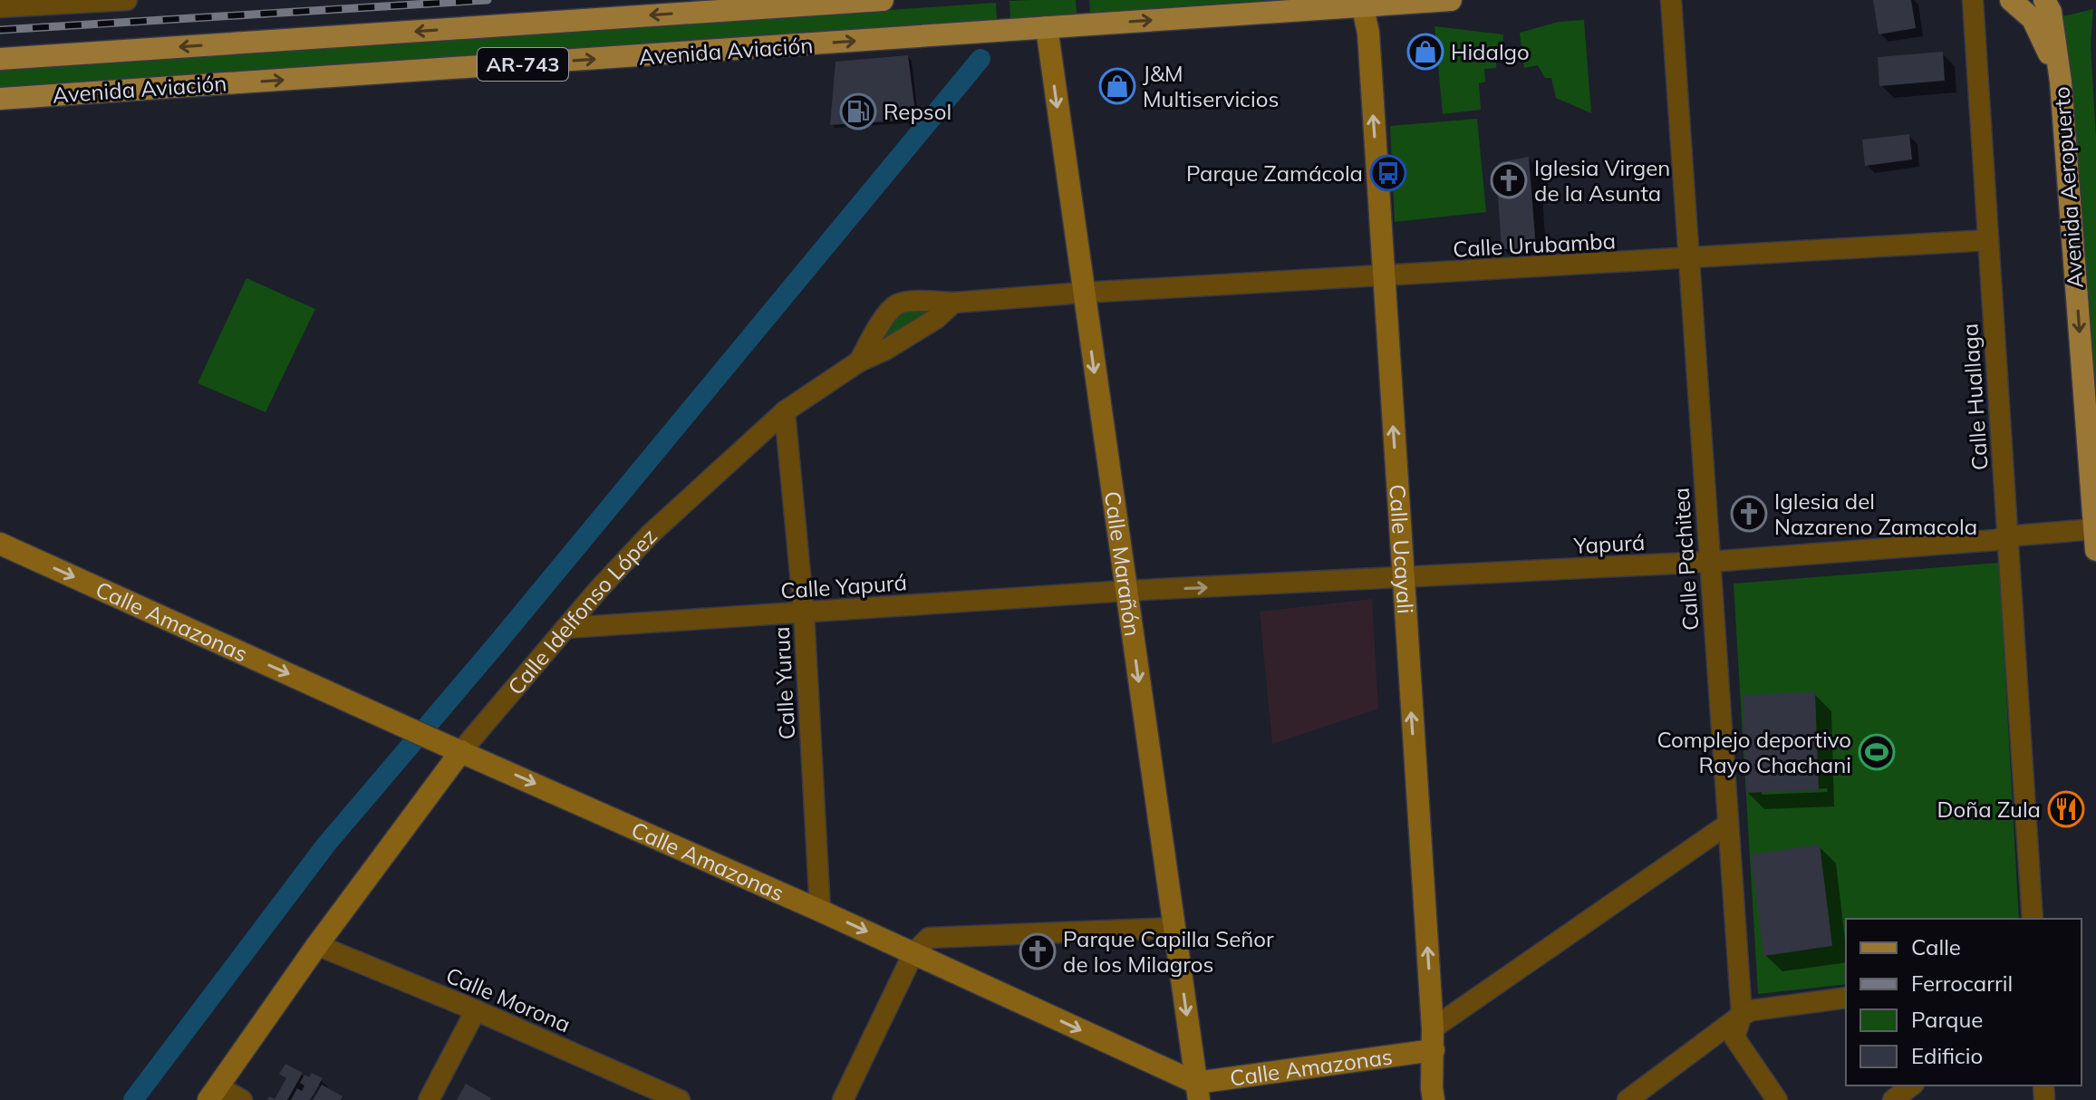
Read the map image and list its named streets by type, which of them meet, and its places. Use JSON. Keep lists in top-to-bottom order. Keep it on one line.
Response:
{"streets":{"main road":["Avenida Aviación","AR-743","Avenida Aeropuerto"],"street":["Calle Urubamba","Calle Huallaga","Yapurá","Calle Ucayali","Calle Pachitea","Calle Marañón","Calle Yapurá","Calle Idelfonso López","Calle Amazonas","Calle Yurua","Calle Morona"]},"crossings":[["Avenida Aviación","Calle Ucayali"],["Avenida Aviación","Calle Marañón"],["Avenida Aeropuerto","Yapurá"],["Calle Urubamba","Calle Huallaga"],["Calle Urubamba","Calle Ucayali"],["Calle Urubamba","Calle Pachitea"],["Calle Urubamba","Calle Marañón"],["Calle Huallaga","Yapurá"],["Yapurá","Calle Ucayali"],["Yapurá","Calle Pachitea"],["Yapurá","Calle Marañón"],["Yapurá","Calle Yapurá"],["Calle Ucayali","Calle Amazonas"],["Calle Pachitea","Calle Amazonas"],["Calle Marañón","Calle Yapurá"],["Calle Marañón","Calle Amazonas"],["Calle Yapurá","Calle Idelfonso López"],["Calle Yapurá","Calle Yurua"],["Calle Idelfonso López","Calle Amazonas"],["Calle Idelfonso López","Calle Yurua"],["Calle Idelfonso López","Calle Morona"],["Calle Amazonas","Calle Yurua"]],"one_way":["Avenida Aeropuerto","Calle Ucayali","Calle Marañón","Calle Amazonas"],"places":{"shop":["Hidalgo","J&M Multiservicios"],"fuel station":["Repsol"],"bus stop":["Parque Zamácola"],"church":["Iglesia Virgen de la Asunta","Iglesia del Nazareno Zamacola","Parque Capilla Señor de los Milagros"],"sports":["Complejo deportivo Rayo Chachani"],"restaurant":["Doña Zula"]},"legend":["Calle","Ferrocarril","Parque","Edificio"]}
